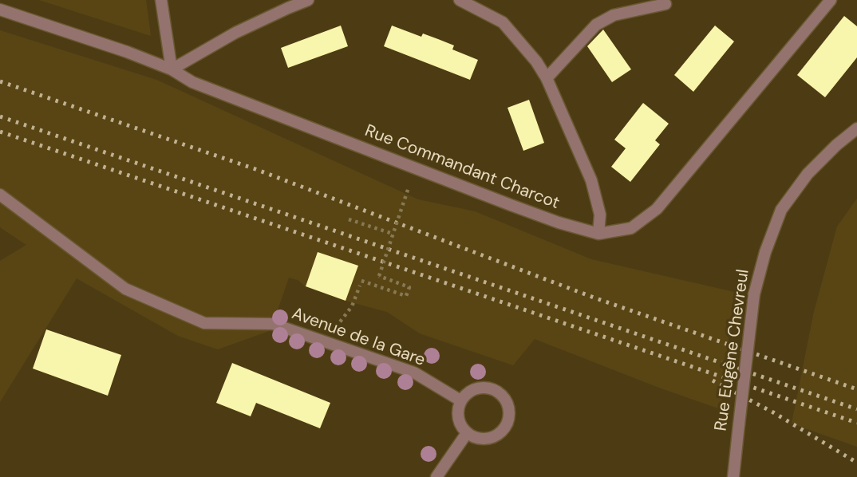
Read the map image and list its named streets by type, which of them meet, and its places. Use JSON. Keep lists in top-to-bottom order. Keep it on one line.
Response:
{"streets":{"street":["Rue Commandant Charcot","Avenue de la Gare","Rue Eugène Chevreul"]}}
